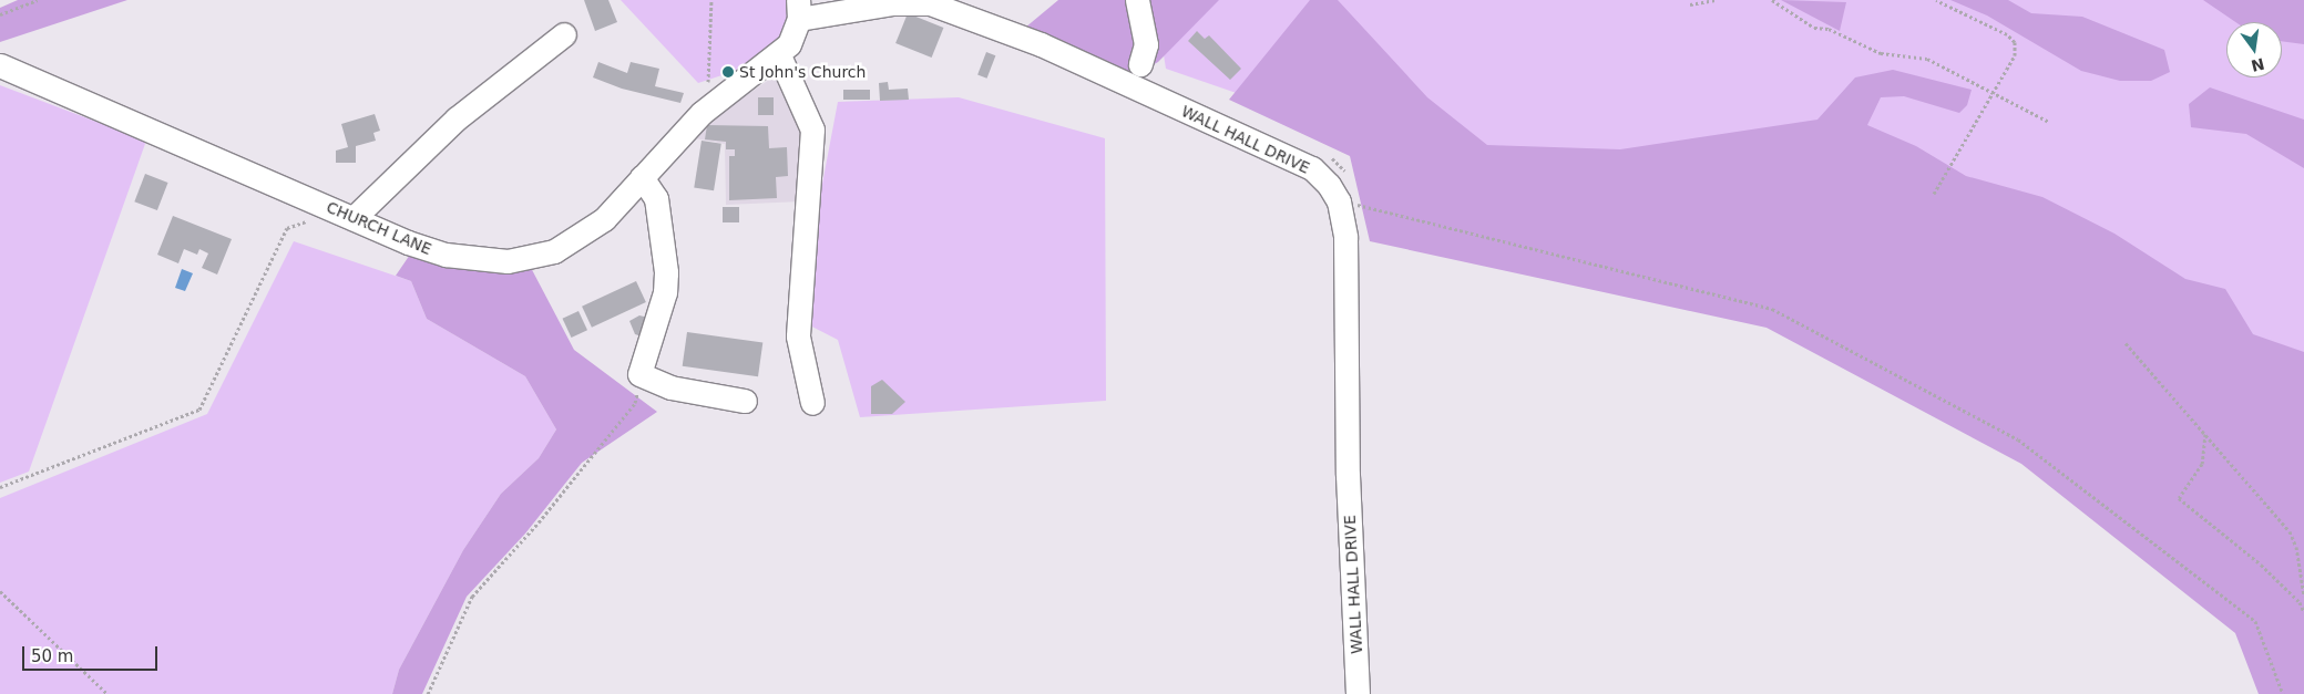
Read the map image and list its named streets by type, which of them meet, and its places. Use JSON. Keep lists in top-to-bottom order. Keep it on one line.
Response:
{"streets":{"street":["WALL HALL DRIVE","CHURCH LANE"]},"crossings":[["WALL HALL DRIVE","CHURCH LANE"]],"places":["St John's Church"],"scale_bar":"50 m","north":"bottom"}
